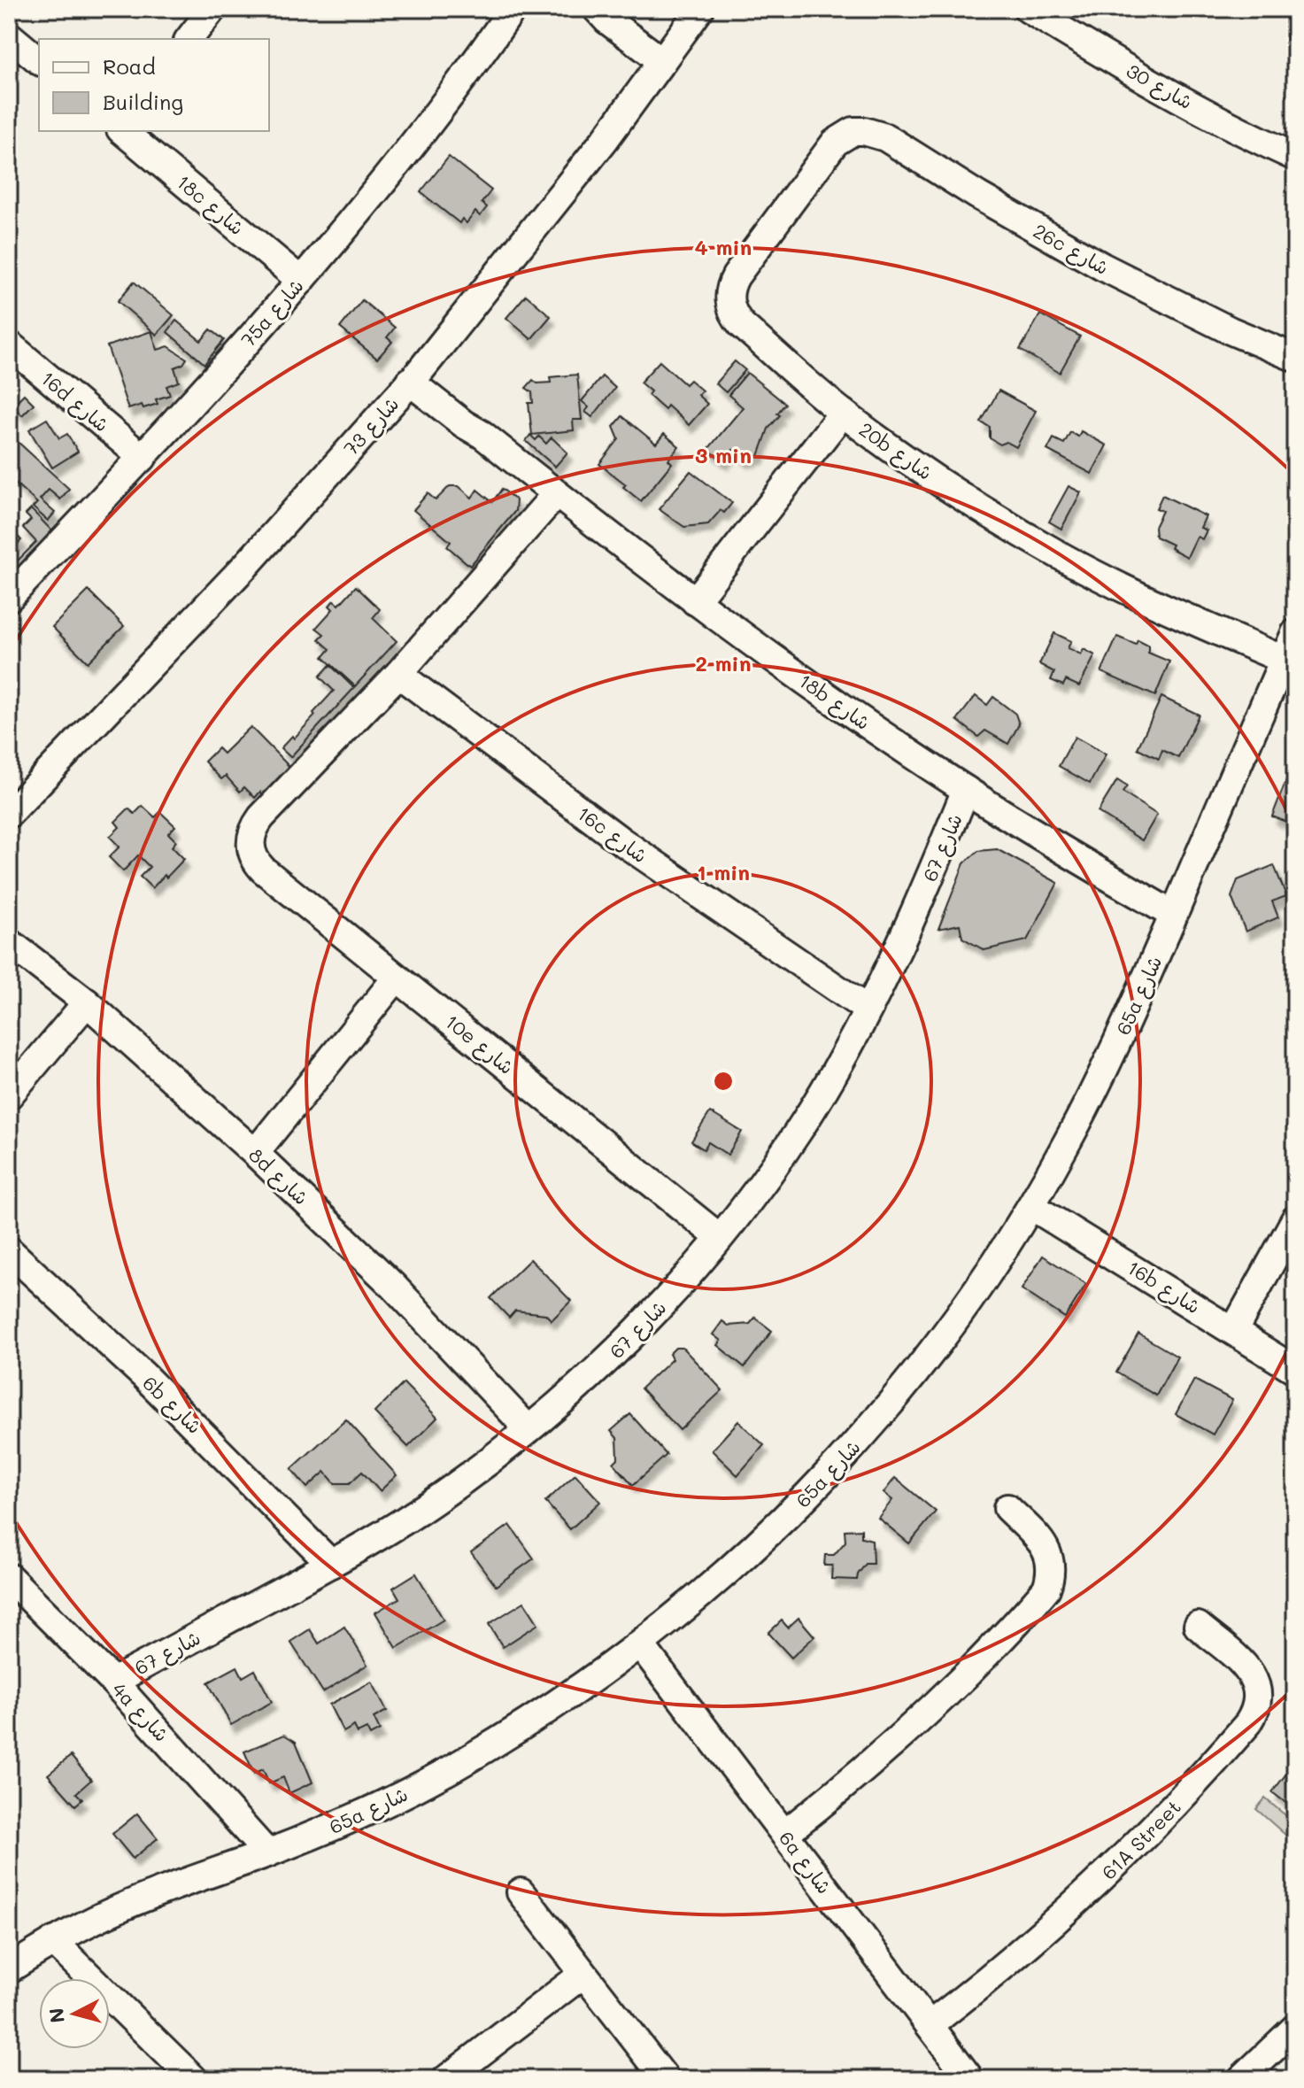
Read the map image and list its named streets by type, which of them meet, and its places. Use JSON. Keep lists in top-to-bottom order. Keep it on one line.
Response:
{"streets":{"street":["شارع 30","18c شارع","26c شارع","75a شارع","16d شارع","شارع 73","20b شارع","18b شارع","16c شارع","شارع 67","65a شارع","10e شارع","8d شارع","16b شارع","6b شارع","4a شارع","61A Street","6a شارع"]},"crossings":[["18c شارع","75a شارع"],["26c شارع","20b شارع"],["75a شارع","16d شارع"],["شارع 73","18b شارع"],["20b شارع","65a شارع"],["18b شارع","شارع 67"],["18b شارع","65a شارع"],["16c شارع","شارع 67"],["16c شارع","10e شارع"],["شارع 67","10e شارع"],["شارع 67","8d شارع"],["شارع 67","6b شارع"],["شارع 67","4a شارع"],["65a شارع","16b شارع"],["65a شارع","4a شارع"],["65a شارع","6a شارع"],["61A Street","6a شارع"]],"legend":["Road","Building"],"north":"left","rings":["4 min","3 min","2 min","1 min"]}
